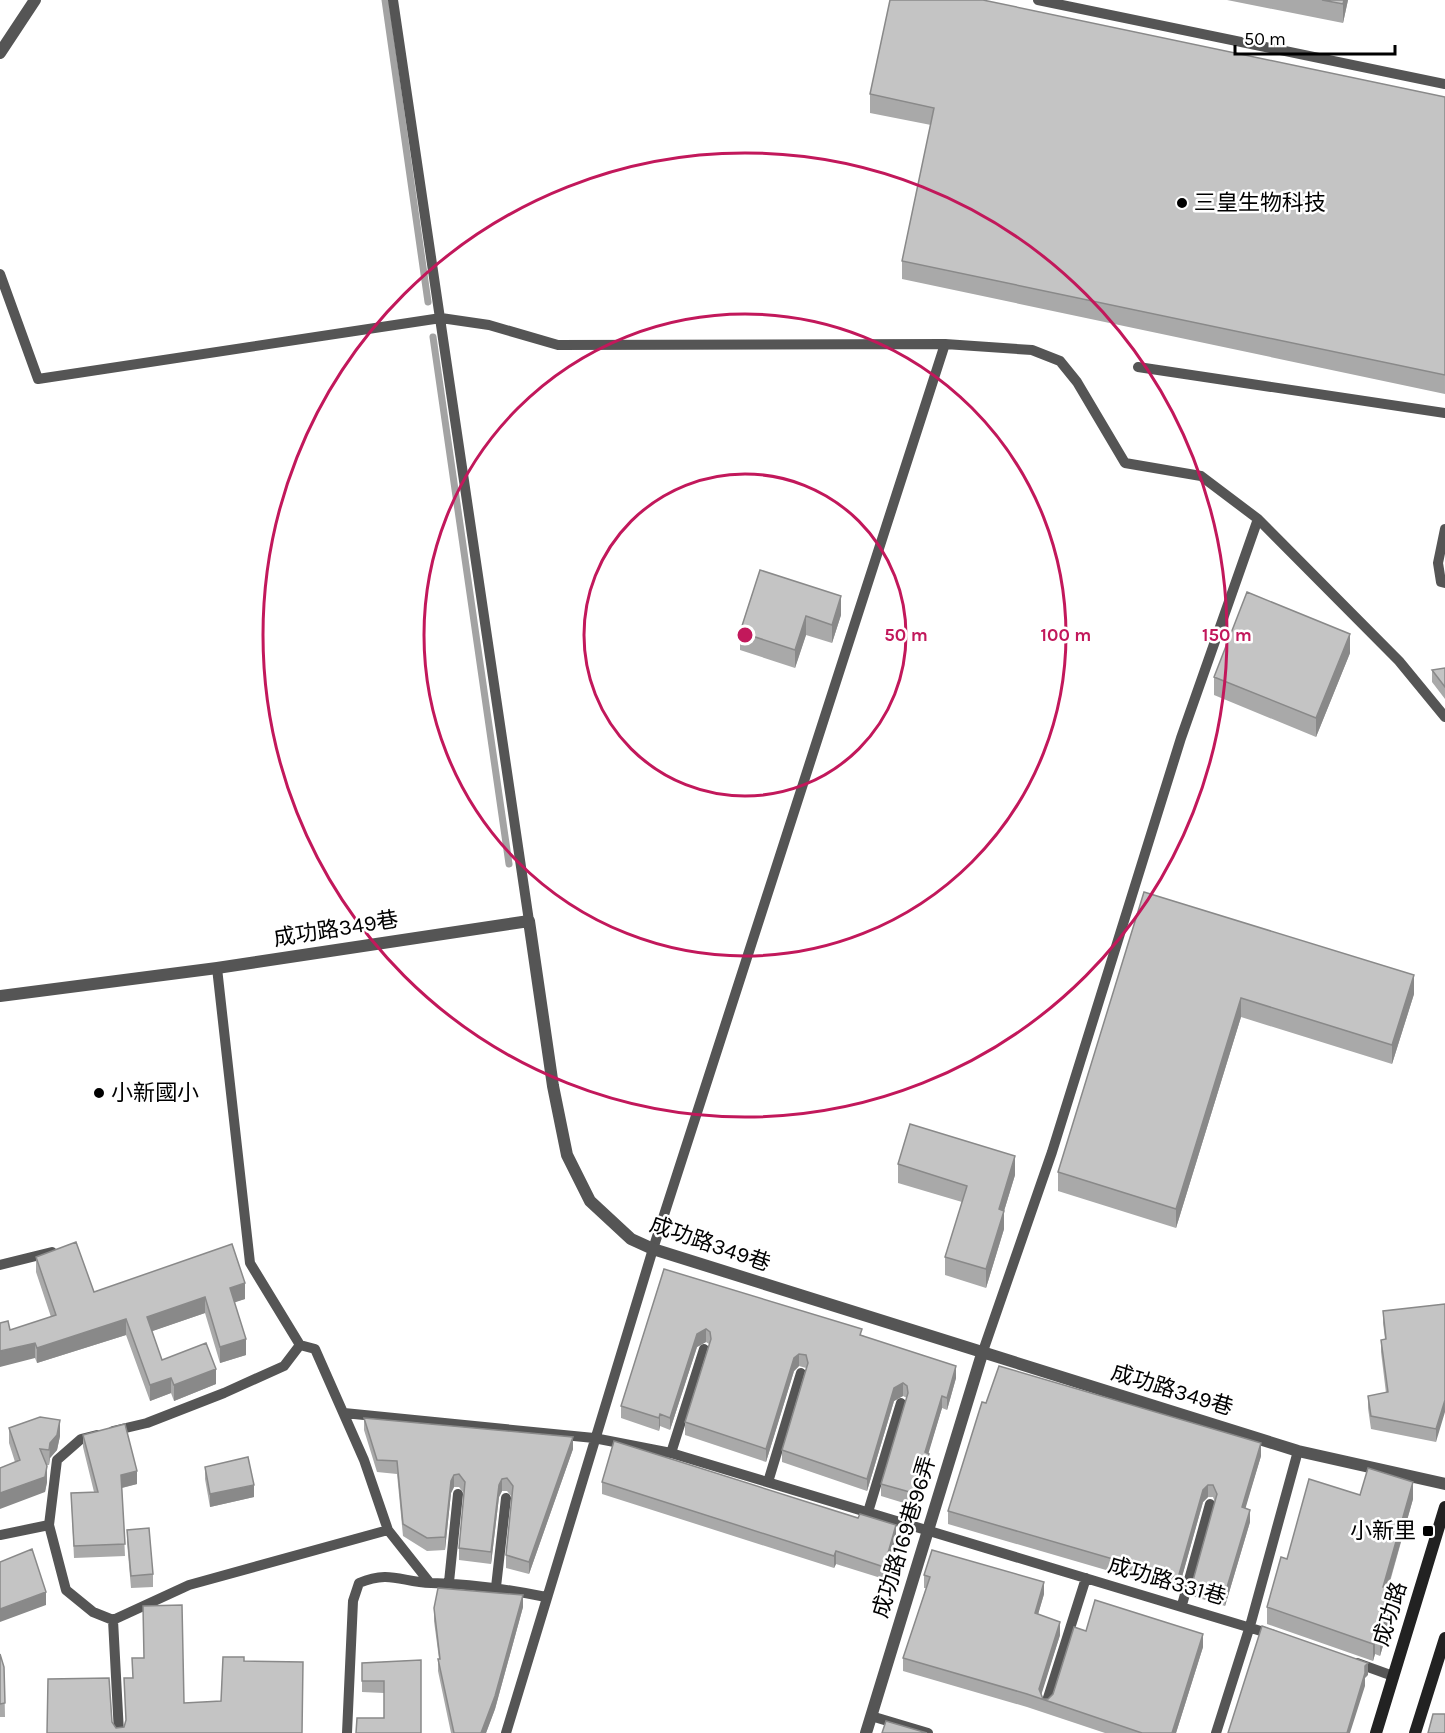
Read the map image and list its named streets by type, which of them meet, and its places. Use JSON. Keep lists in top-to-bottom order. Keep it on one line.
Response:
{"streets":{"main road":["成功路"],"street":["成功路349巷","成功路169巷96弄"],"lane":["成功路331巷"]},"crossings":[["成功路349巷","成功路169巷96弄"],["成功路169巷96弄","成功路331巷"]],"places":{"other":["三皇生物科技","小新國小"],"transit":["小新里"]},"scale_bar":"50 m","rings":["50 m","100 m","150 m"]}
